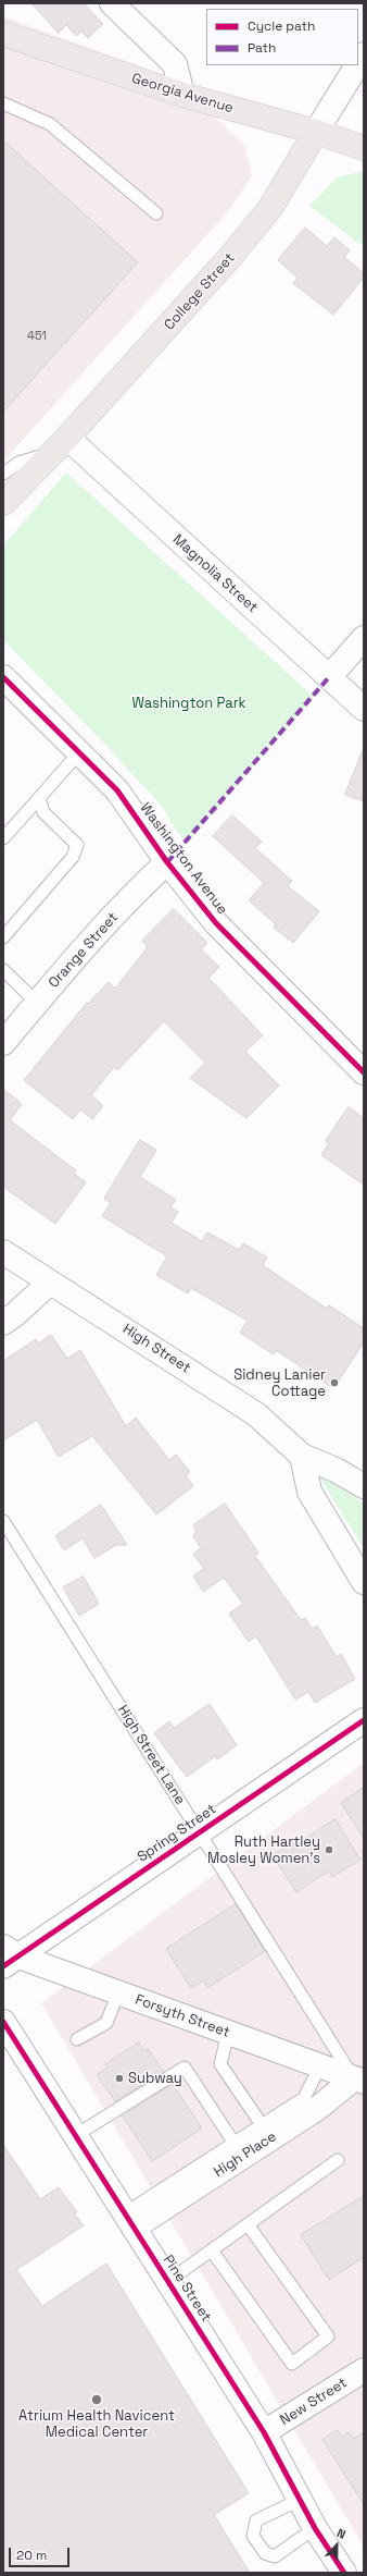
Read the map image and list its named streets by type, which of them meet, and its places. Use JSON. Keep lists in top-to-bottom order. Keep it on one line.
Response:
{"streets":{"main road":["Georgia Avenue","College Street"],"street":["Magnolia Street","Washington Avenue","Orange Street","High Street","Spring Street","Forsyth Street","High Place","Pine Street","New Street"],"lane":["High Street Lane"]},"crossings":[["Georgia Avenue","College Street"],["College Street","Magnolia Street"],["Washington Avenue","Orange Street"],["High Street Lane","Spring Street"],["High Street Lane","Forsyth Street"],["High Street Lane","High Place"],["Spring Street","Forsyth Street"],["Forsyth Street","High Place"],["High Place","Pine Street"],["Pine Street","New Street"]],"parks":["Washington Park"],"places":["Sidney Lanier Cottage","Ruth Hartley Mosley Women's","Subway","Atrium Health Navicent Medical Center"],"house_numbers":["451"],"legend":["Cycle path","Path"],"scale_bar":"20 m","north":"top"}
